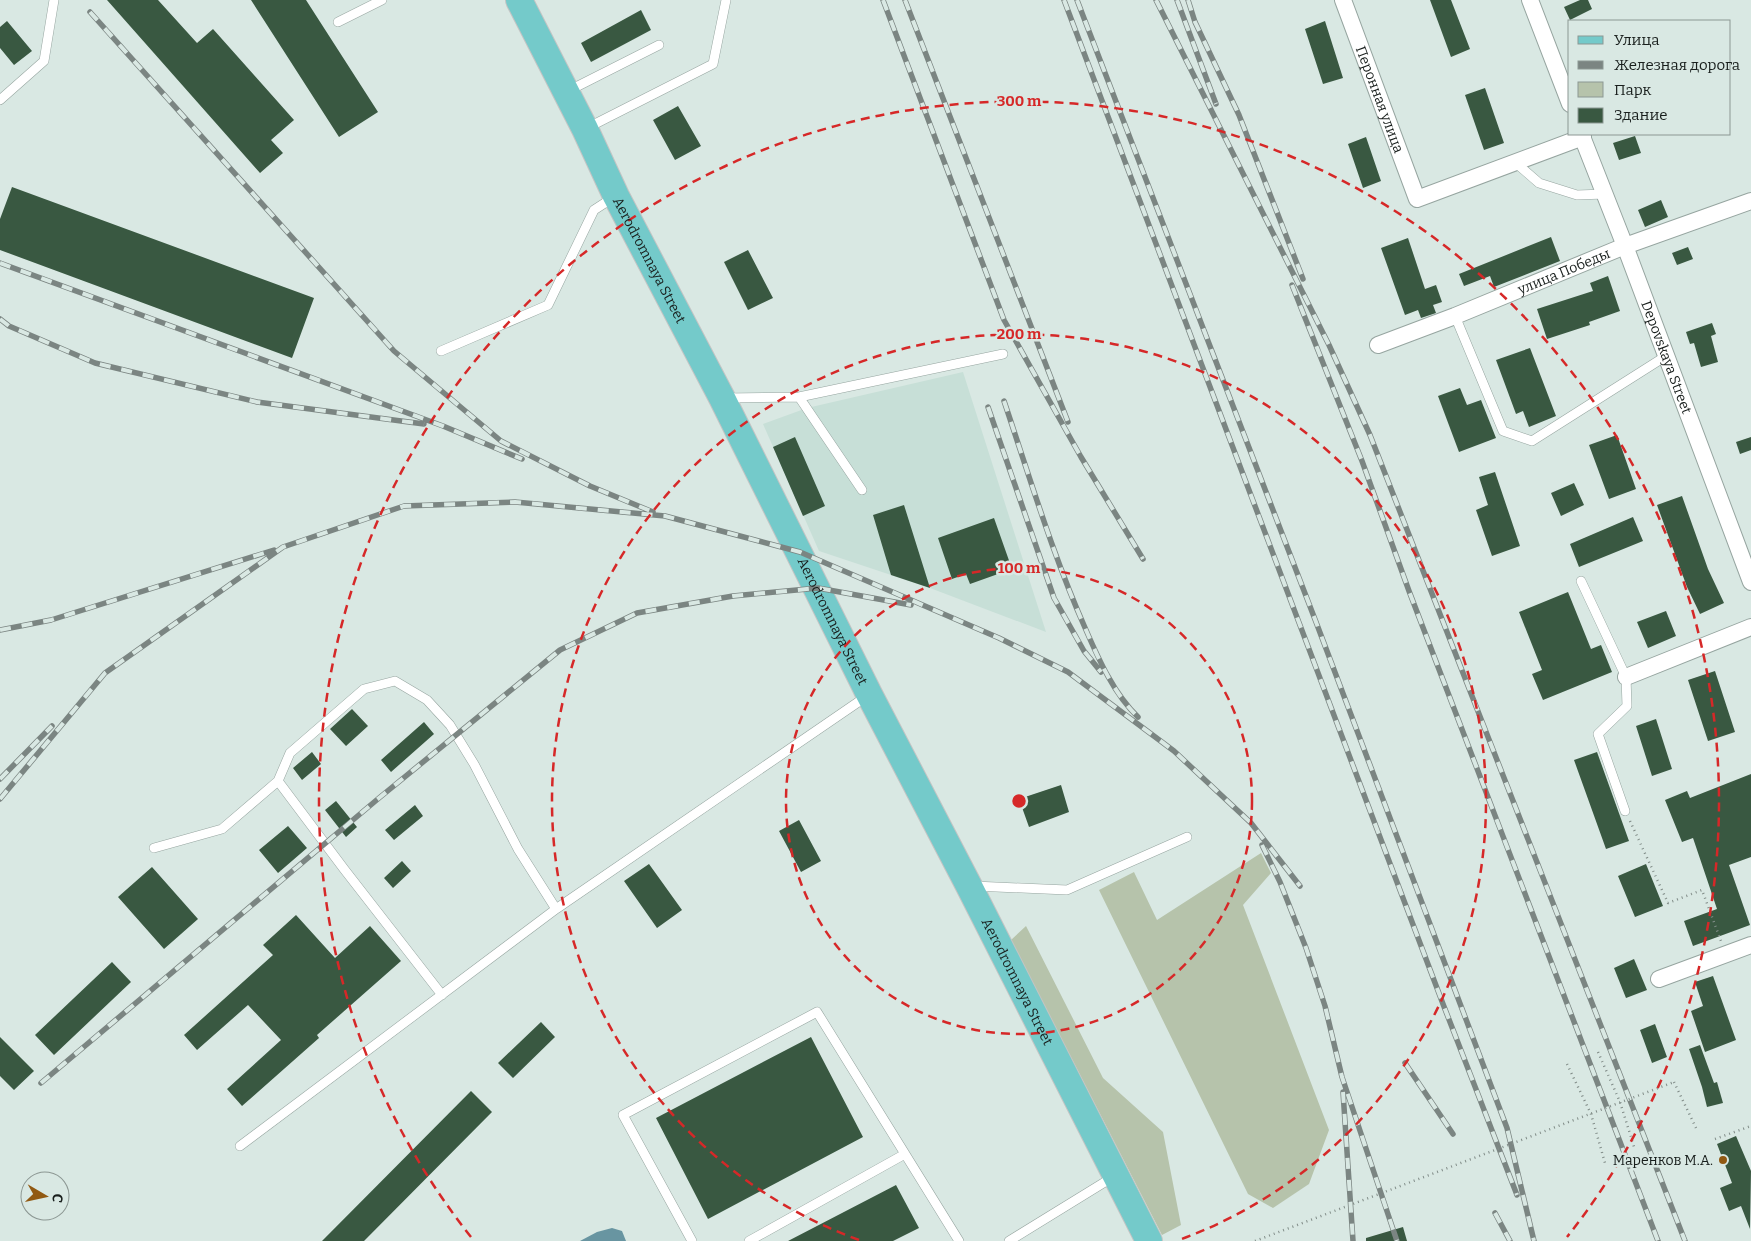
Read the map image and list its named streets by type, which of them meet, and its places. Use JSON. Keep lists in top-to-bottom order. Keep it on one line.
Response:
{"streets":{"main road":["Aerodromnaya Street"],"street":["Перонная улица","улица Победы","Depovskaya Street"]},"crossings":[["улица Победы","Depovskaya Street"]],"places":["Маренков М.А."],"legend":["Улица","Железная дорога","Парк","Здание"],"north":"right","rings":["300 m","200 m","100 m"]}
